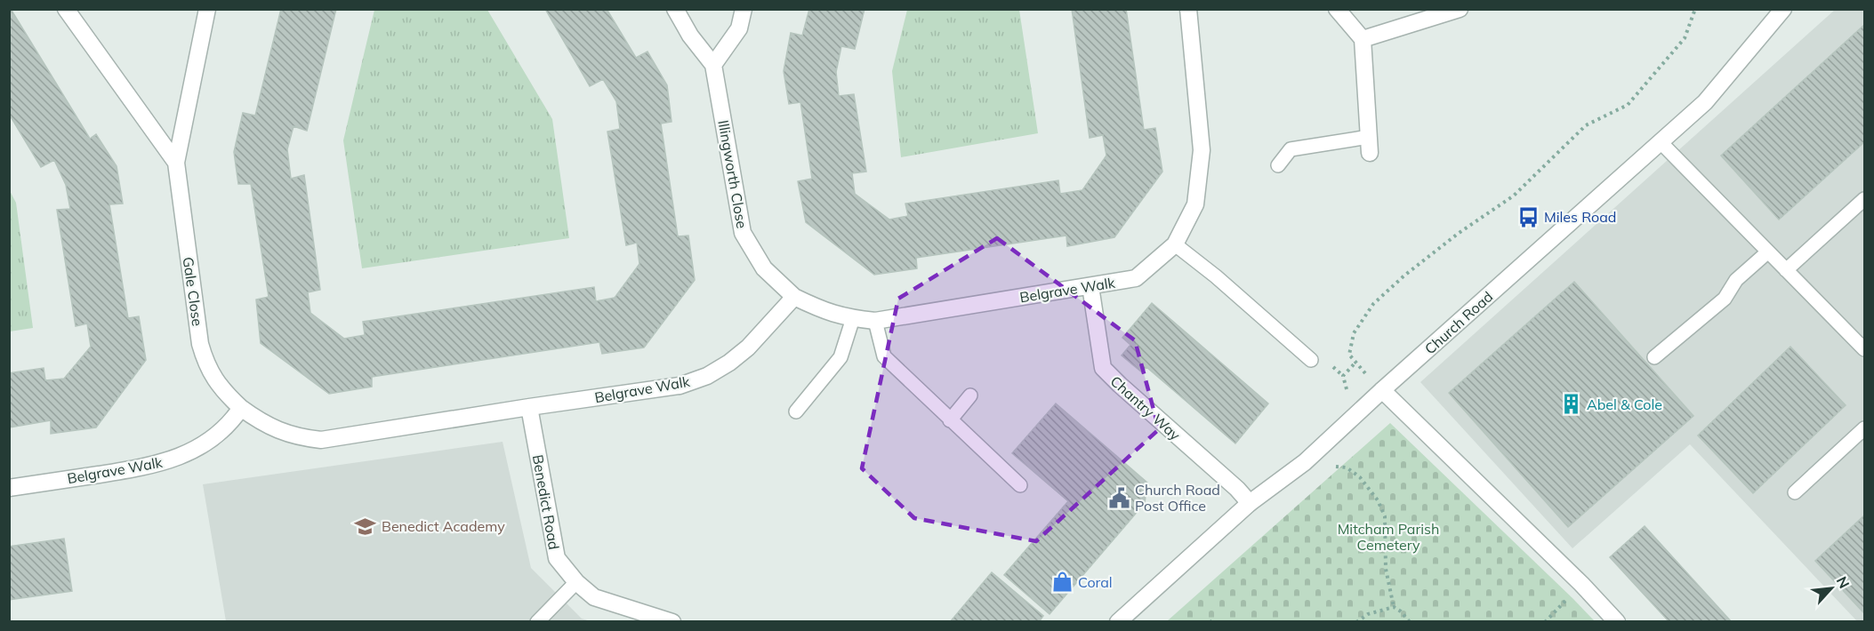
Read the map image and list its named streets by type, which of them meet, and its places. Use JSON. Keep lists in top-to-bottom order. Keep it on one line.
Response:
{"streets":{"street":["Illingworth Close","Belgrave Walk","Gale Close","Church Road","Chantry Way","Benedict Road"]},"crossings":[["Illingworth Close","Belgrave Walk"],["Belgrave Walk","Gale Close"],["Belgrave Walk","Chantry Way"],["Belgrave Walk","Benedict Road"],["Church Road","Chantry Way"]],"parks":["Mitcham Parish Cemetery"],"places":{"bus stop":["Miles Road"],"building":["Abel & Cole"],"public building":["Church Road Post Office"],"school or university":["Benedict Academy"],"shop":["Coral"]},"north":"top right"}
